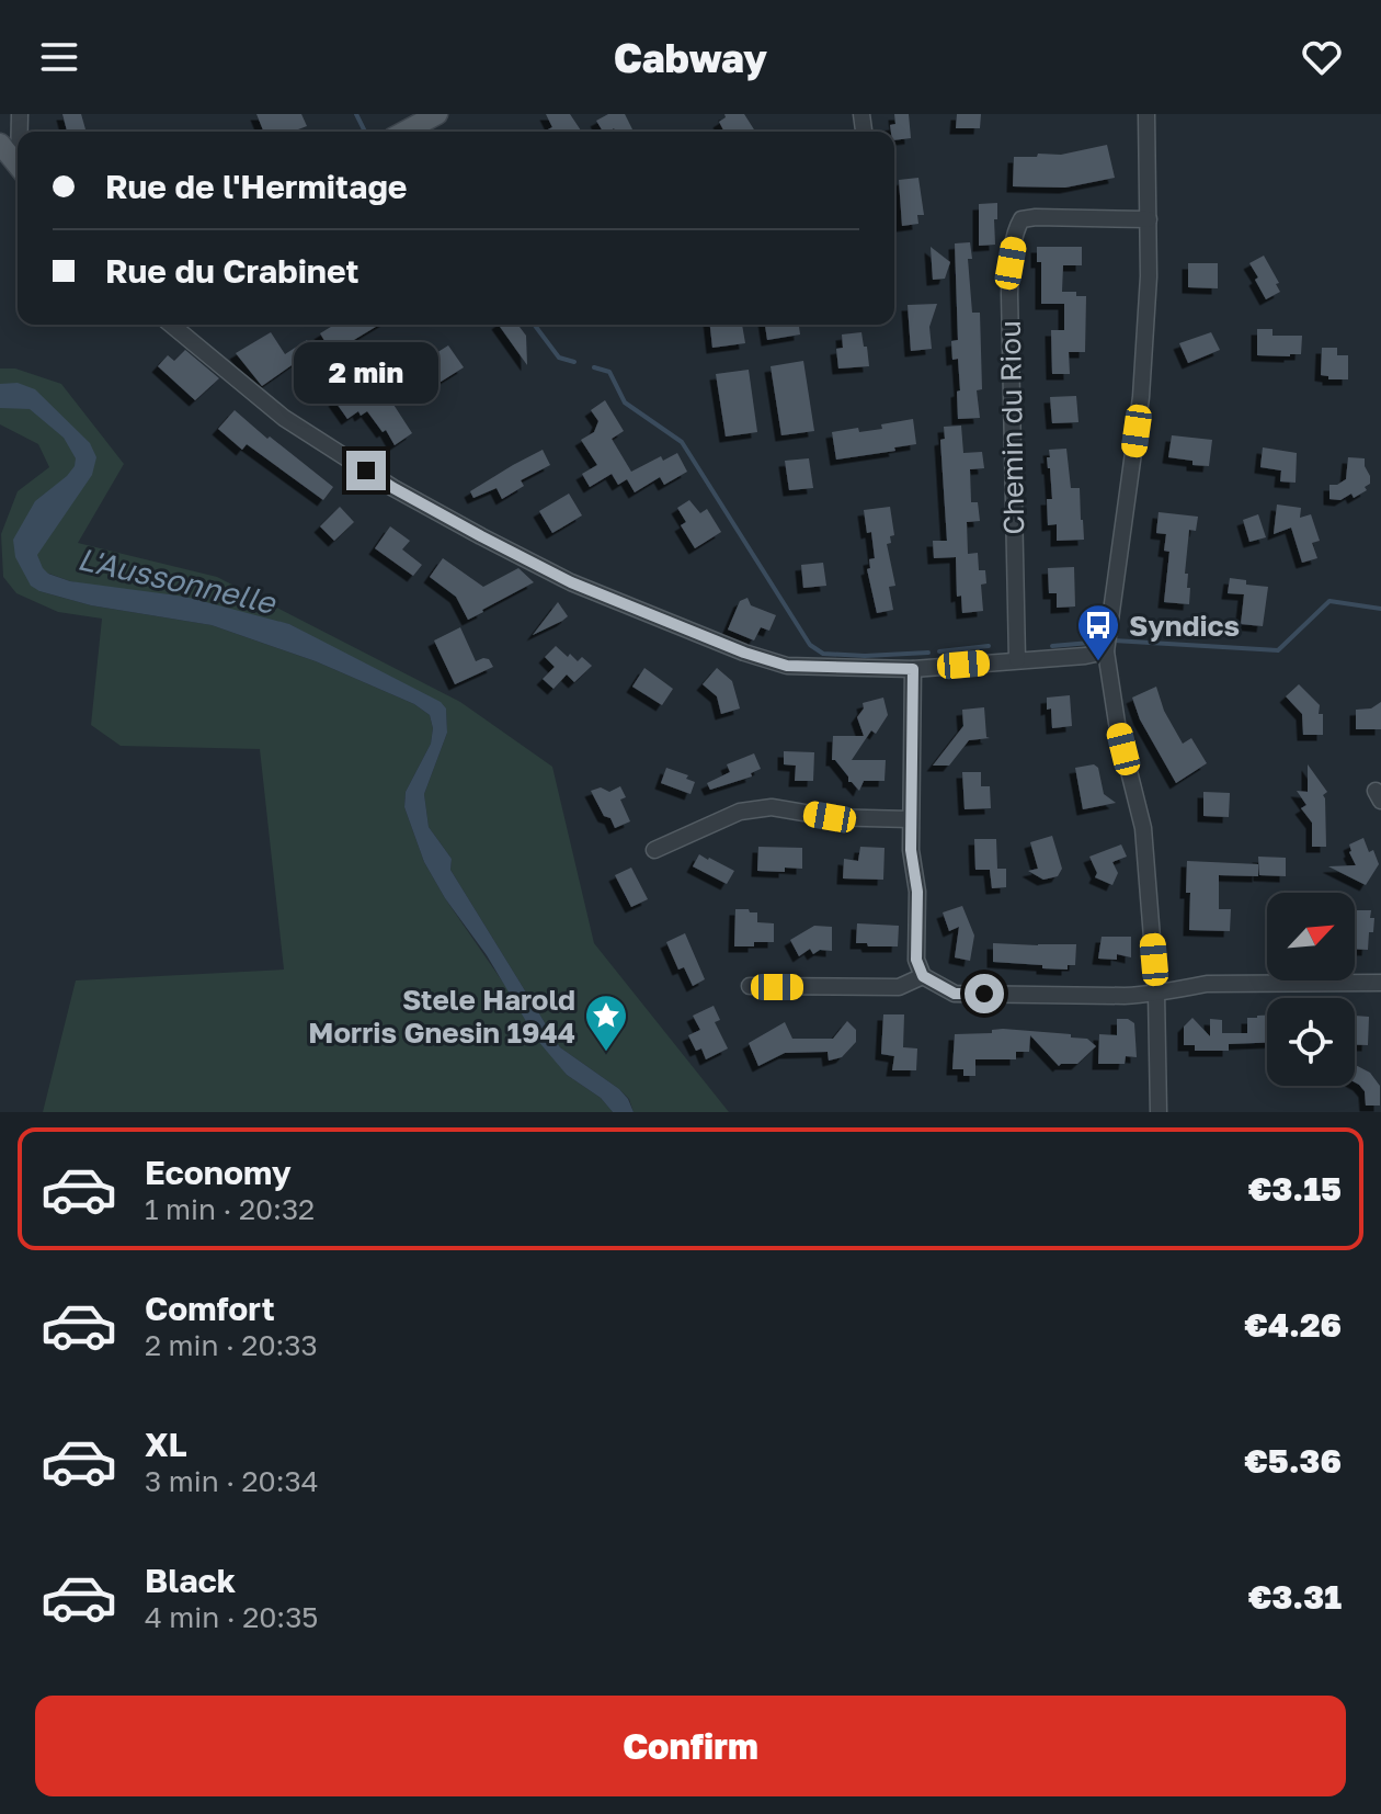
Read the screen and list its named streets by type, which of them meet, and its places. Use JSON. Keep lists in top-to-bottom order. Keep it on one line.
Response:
{"streets":{"street":["Chemin du Riou"]},"water":["L'Aussonnelle"],"places":{"bus stop":["Syndics"],"place":["Stele Harold Morris Gnesin 1944"]},"north":"top right","page":{"header":"Cabway","banner":["Rue de l'Hermitage","Rue du Crabinet"],"bubble":"2 min","list":[{"name":"Economy","note":"1 min · 20:32","value":"€3.15"},{"name":"Comfort","note":"2 min · 20:33","value":"€4.26"},{"name":"XL","note":"3 min · 20:34","value":"€5.36"},{"name":"Black","note":"4 min · 20:35","value":"€3.31"}],"buttons":"Confirm"}}
